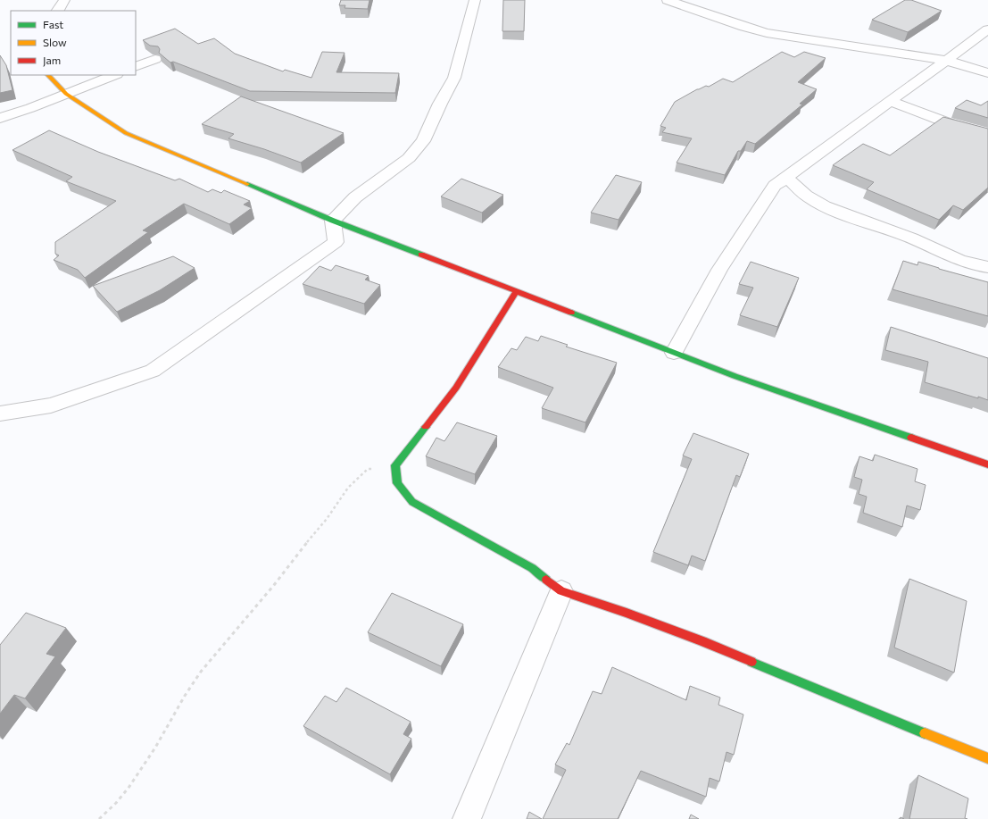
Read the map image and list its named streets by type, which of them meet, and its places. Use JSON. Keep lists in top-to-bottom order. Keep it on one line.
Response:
{"legend":["Fast","Slow","Jam"]}
